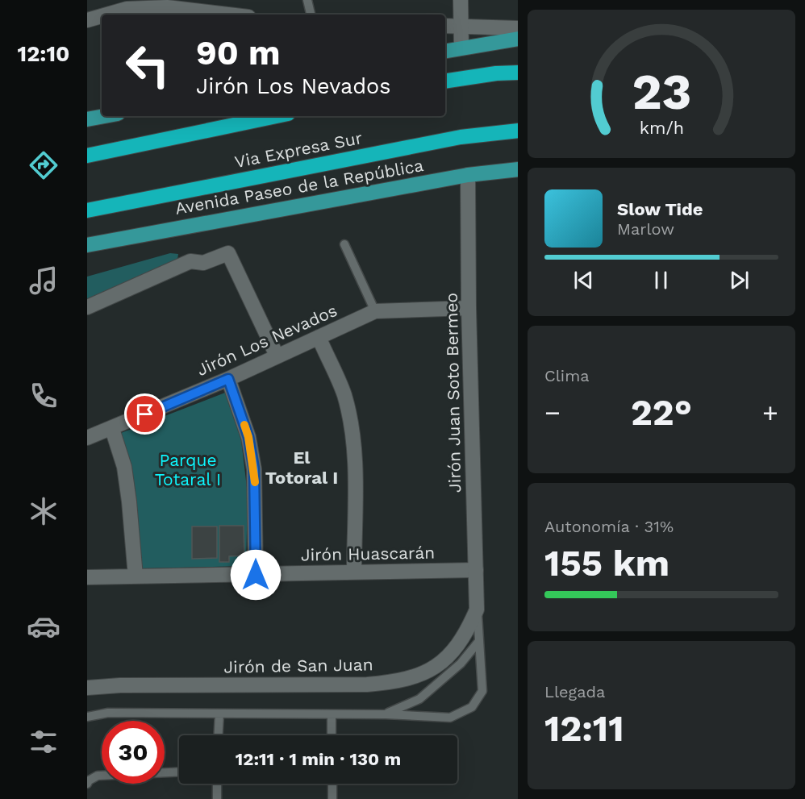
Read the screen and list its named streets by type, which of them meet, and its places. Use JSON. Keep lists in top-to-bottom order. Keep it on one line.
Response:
{"streets":{"highway":["Via Expresa Sur"],"main road":["Avenida Paseo de la República"],"street":["Jirón Los Nevados","Jirón Juan Soto Bermeo","Jirón Huascarán","Jirón de San Juan"]},"crossings":[["Avenida Paseo de la República","Jirón Juan Soto Bermeo"],["Jirón Los Nevados","Jirón Juan Soto Bermeo"],["Jirón Juan Soto Bermeo","Jirón Huascarán"],["Jirón Juan Soto Bermeo","Jirón de San Juan"]],"districts":["El Totoral I"],"parks":["Parque Totaral I"],"page":{"tabs":"12:10","turn":["90 m","Jirón Los Nevados"],"song":["Slow Tide","Marlow"],"tile":["Clima",["Autonomía · 31%","155 km"],["Llegada","12:11"]],"heat":["−","22°","+"],"limit":"30","trip":"12:11 · 1 min · 130 m","gauge":["23","km/h"]}}
